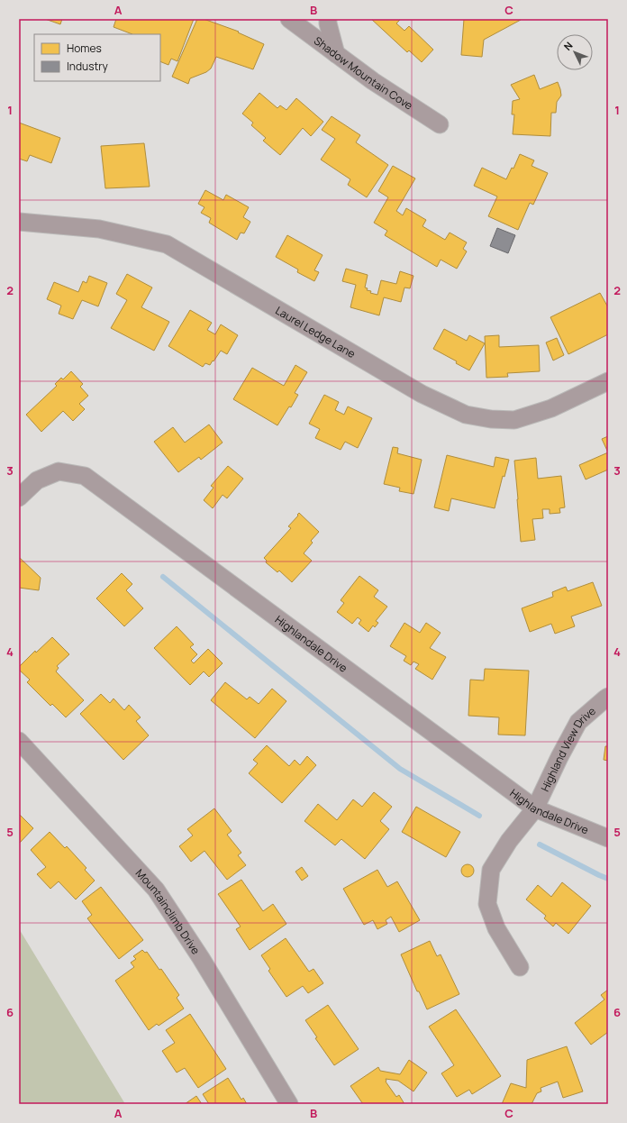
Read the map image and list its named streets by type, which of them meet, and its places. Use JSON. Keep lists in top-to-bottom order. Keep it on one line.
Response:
{"streets":{"street":["Shadow Mountain Cove","Laurel Ledge Lane","Highlandale Drive","Highland View Drive","Mountainclimb Drive"]},"crossings":[["Highlandale Drive","Highland View Drive"]],"legend":["Homes","Industry"],"north":"top left","grid":{"columns":["A","B","C"],"rows":["1","2","3","4","5","6"]}}
